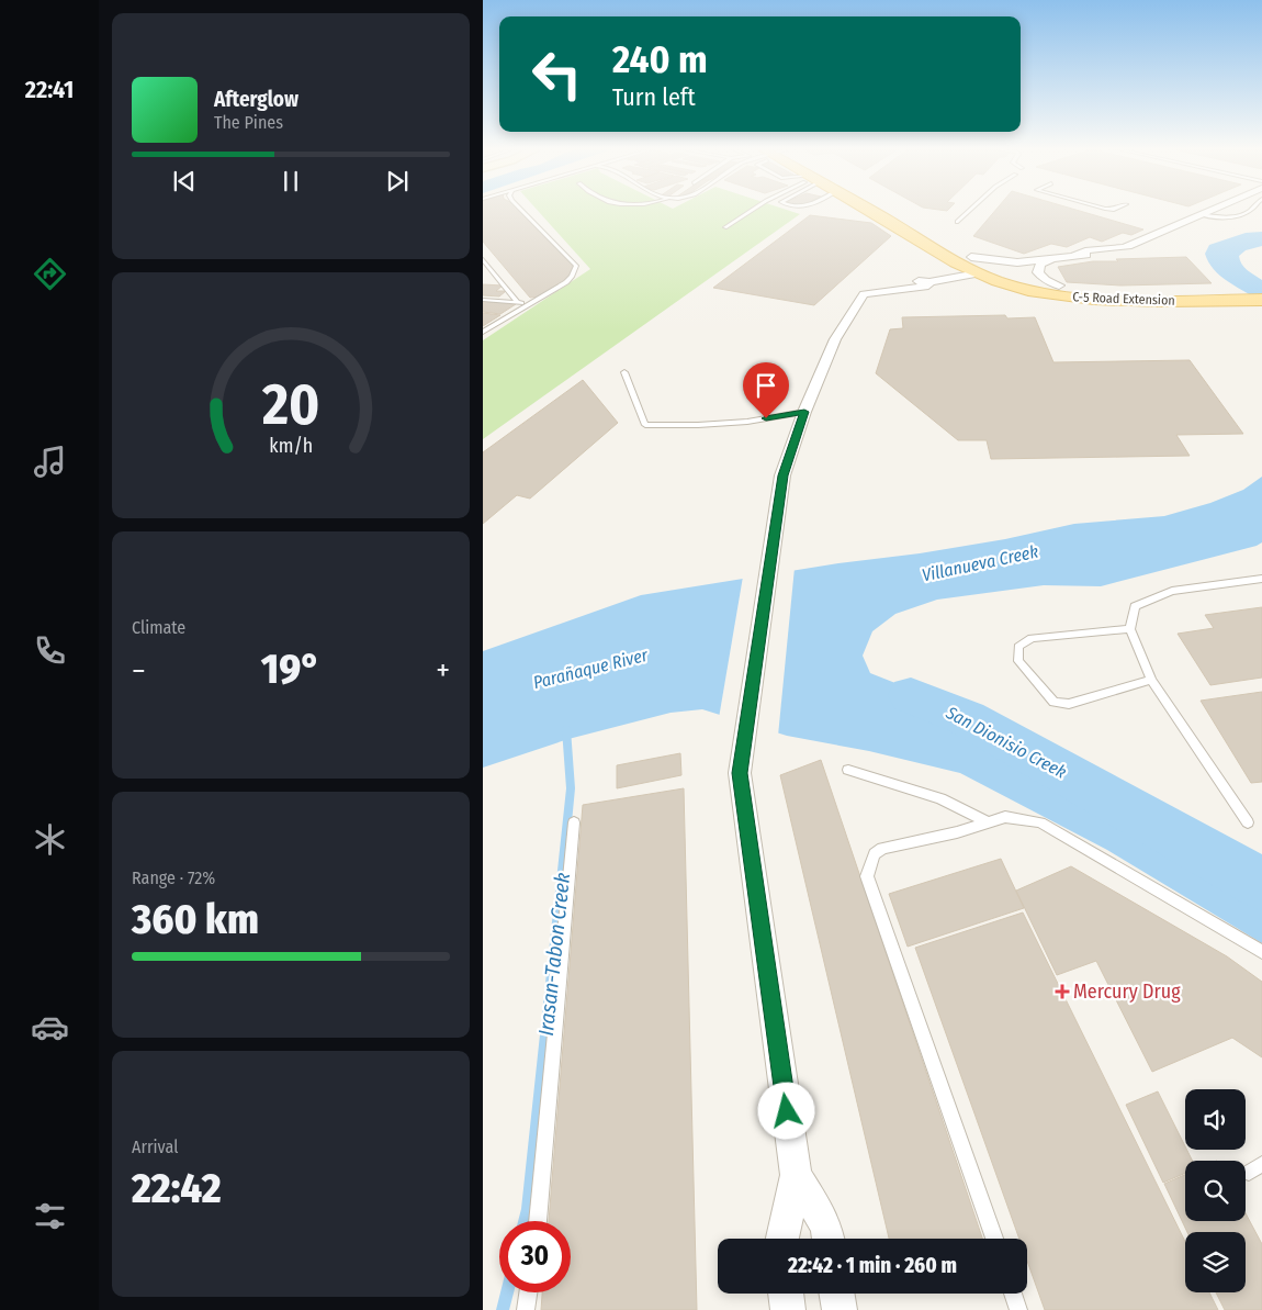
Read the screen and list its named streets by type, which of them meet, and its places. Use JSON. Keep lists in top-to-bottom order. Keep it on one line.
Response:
{"streets":{"main road":["C-5 Road Extension"]},"water":["Villanueva Creek","Parañaque River","San Dionisio Creek","Irasan-Tabon Creek"],"places":{"health":["Mercury Drug"]},"page":{"tabs":"22:41","turn":["240 m","Turn left"],"song":["Afterglow","The Pines"],"tile":["Climate",["Range · 72%","360 km"],["Arrival","22:42"]],"heat":["−","19°","+"],"limit":"30","trip":"22:42 · 1 min · 260 m","gauge":["20","km/h"]}}
